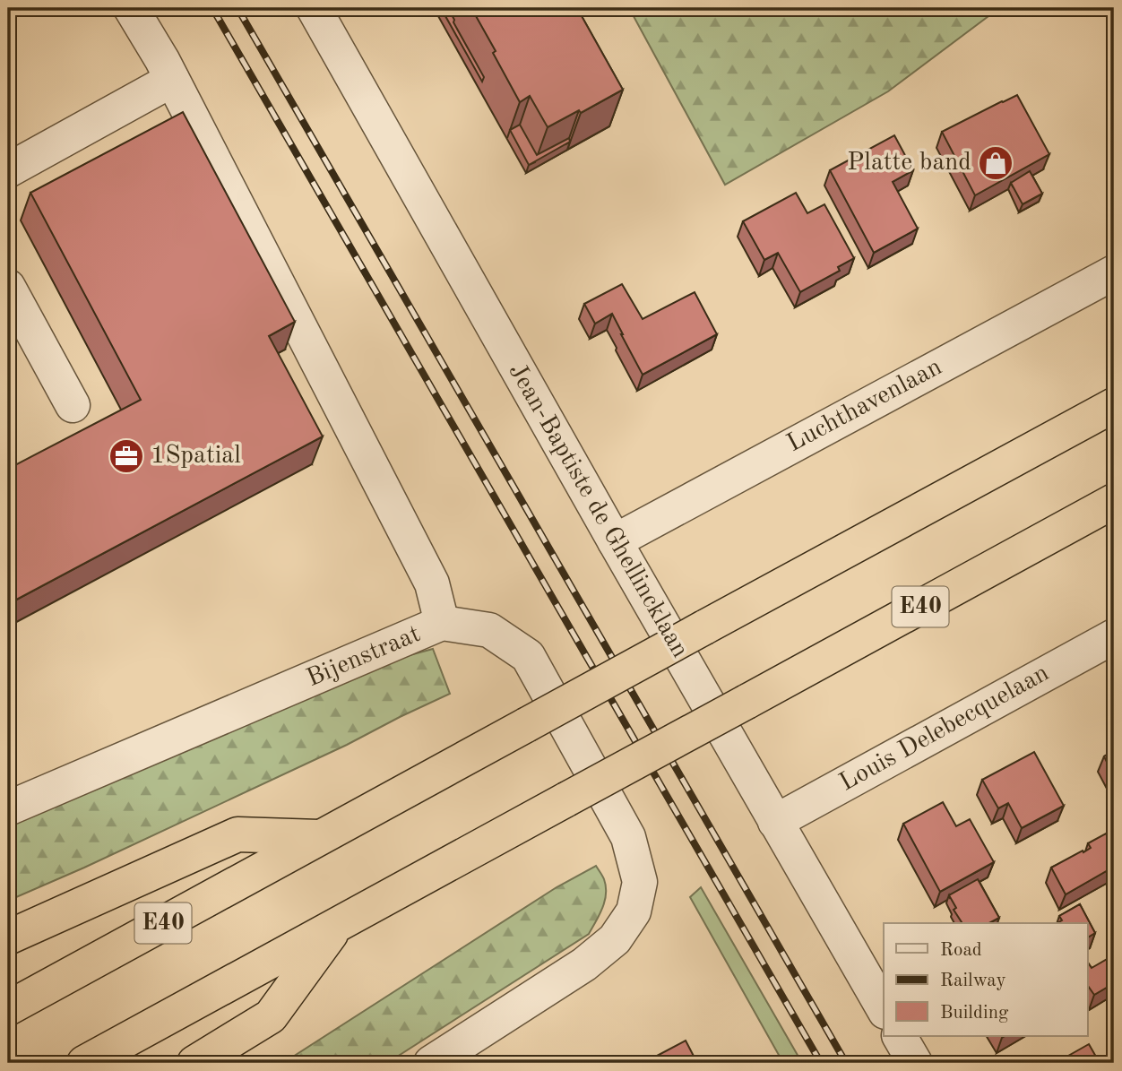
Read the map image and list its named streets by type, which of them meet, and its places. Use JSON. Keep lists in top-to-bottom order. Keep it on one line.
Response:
{"streets":{"highway":["E40"],"street":["Luchthavenlaan","Jean-Baptiste de Ghellincklaan","Bijenstraat","Louis Delebecquelaan"]},"crossings":[["Luchthavenlaan","Jean-Baptiste de Ghellincklaan"],["Jean-Baptiste de Ghellincklaan","Louis Delebecquelaan"]],"places":{"shop":["Platte band"],"office":["1Spatial"]},"legend":["Road","Railway","Building"]}
